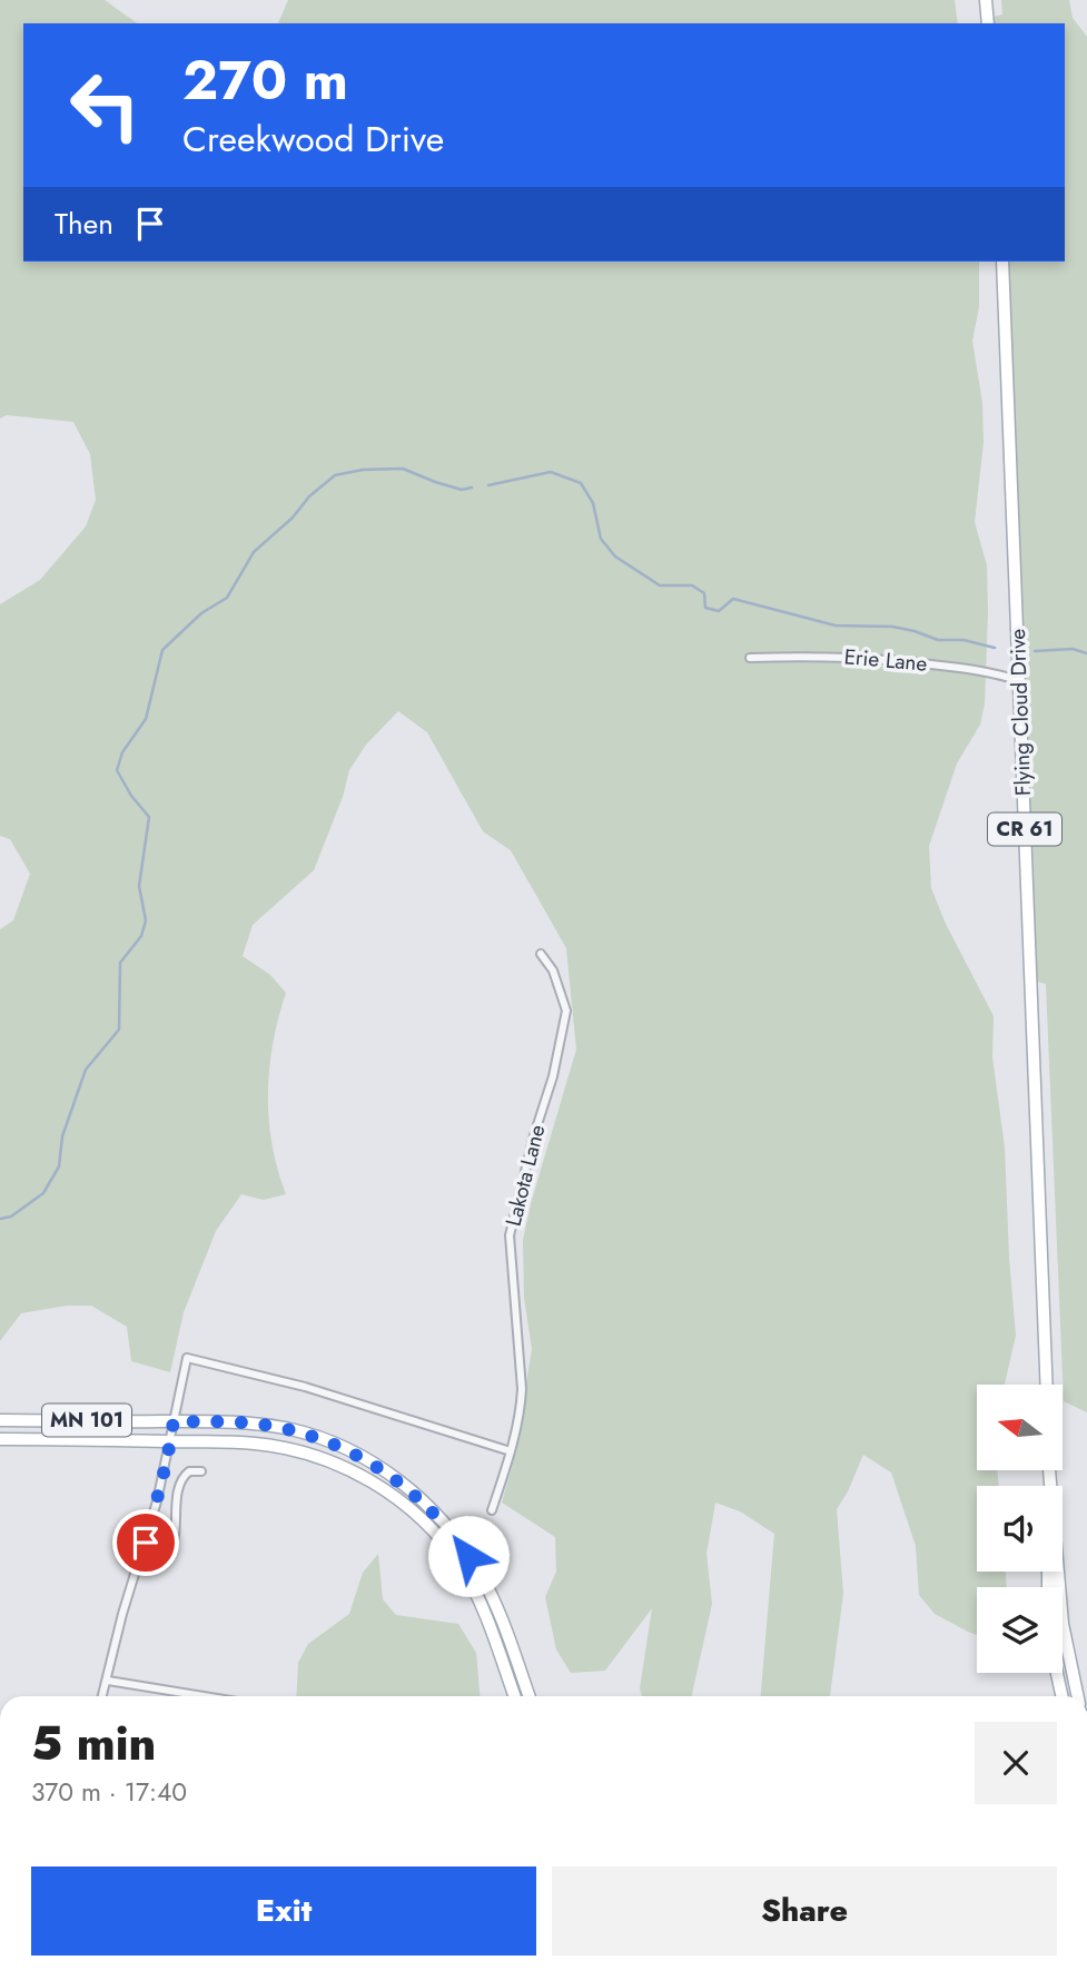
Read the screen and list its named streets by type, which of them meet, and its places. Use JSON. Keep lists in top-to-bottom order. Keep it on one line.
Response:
{"streets":{"main road":["Flying Cloud Drive","CR 61","MN 101"],"street":["Erie Lane","Lakota Lane"]},"crossings":[["Erie Lane","Flying Cloud Drive"]],"north":"left","page":{"turn":["270 m","Creekwood Drive"],"then":"Then","heading":["5 min","370 m · 17:40"],"buttons":["Exit","Share"]}}
